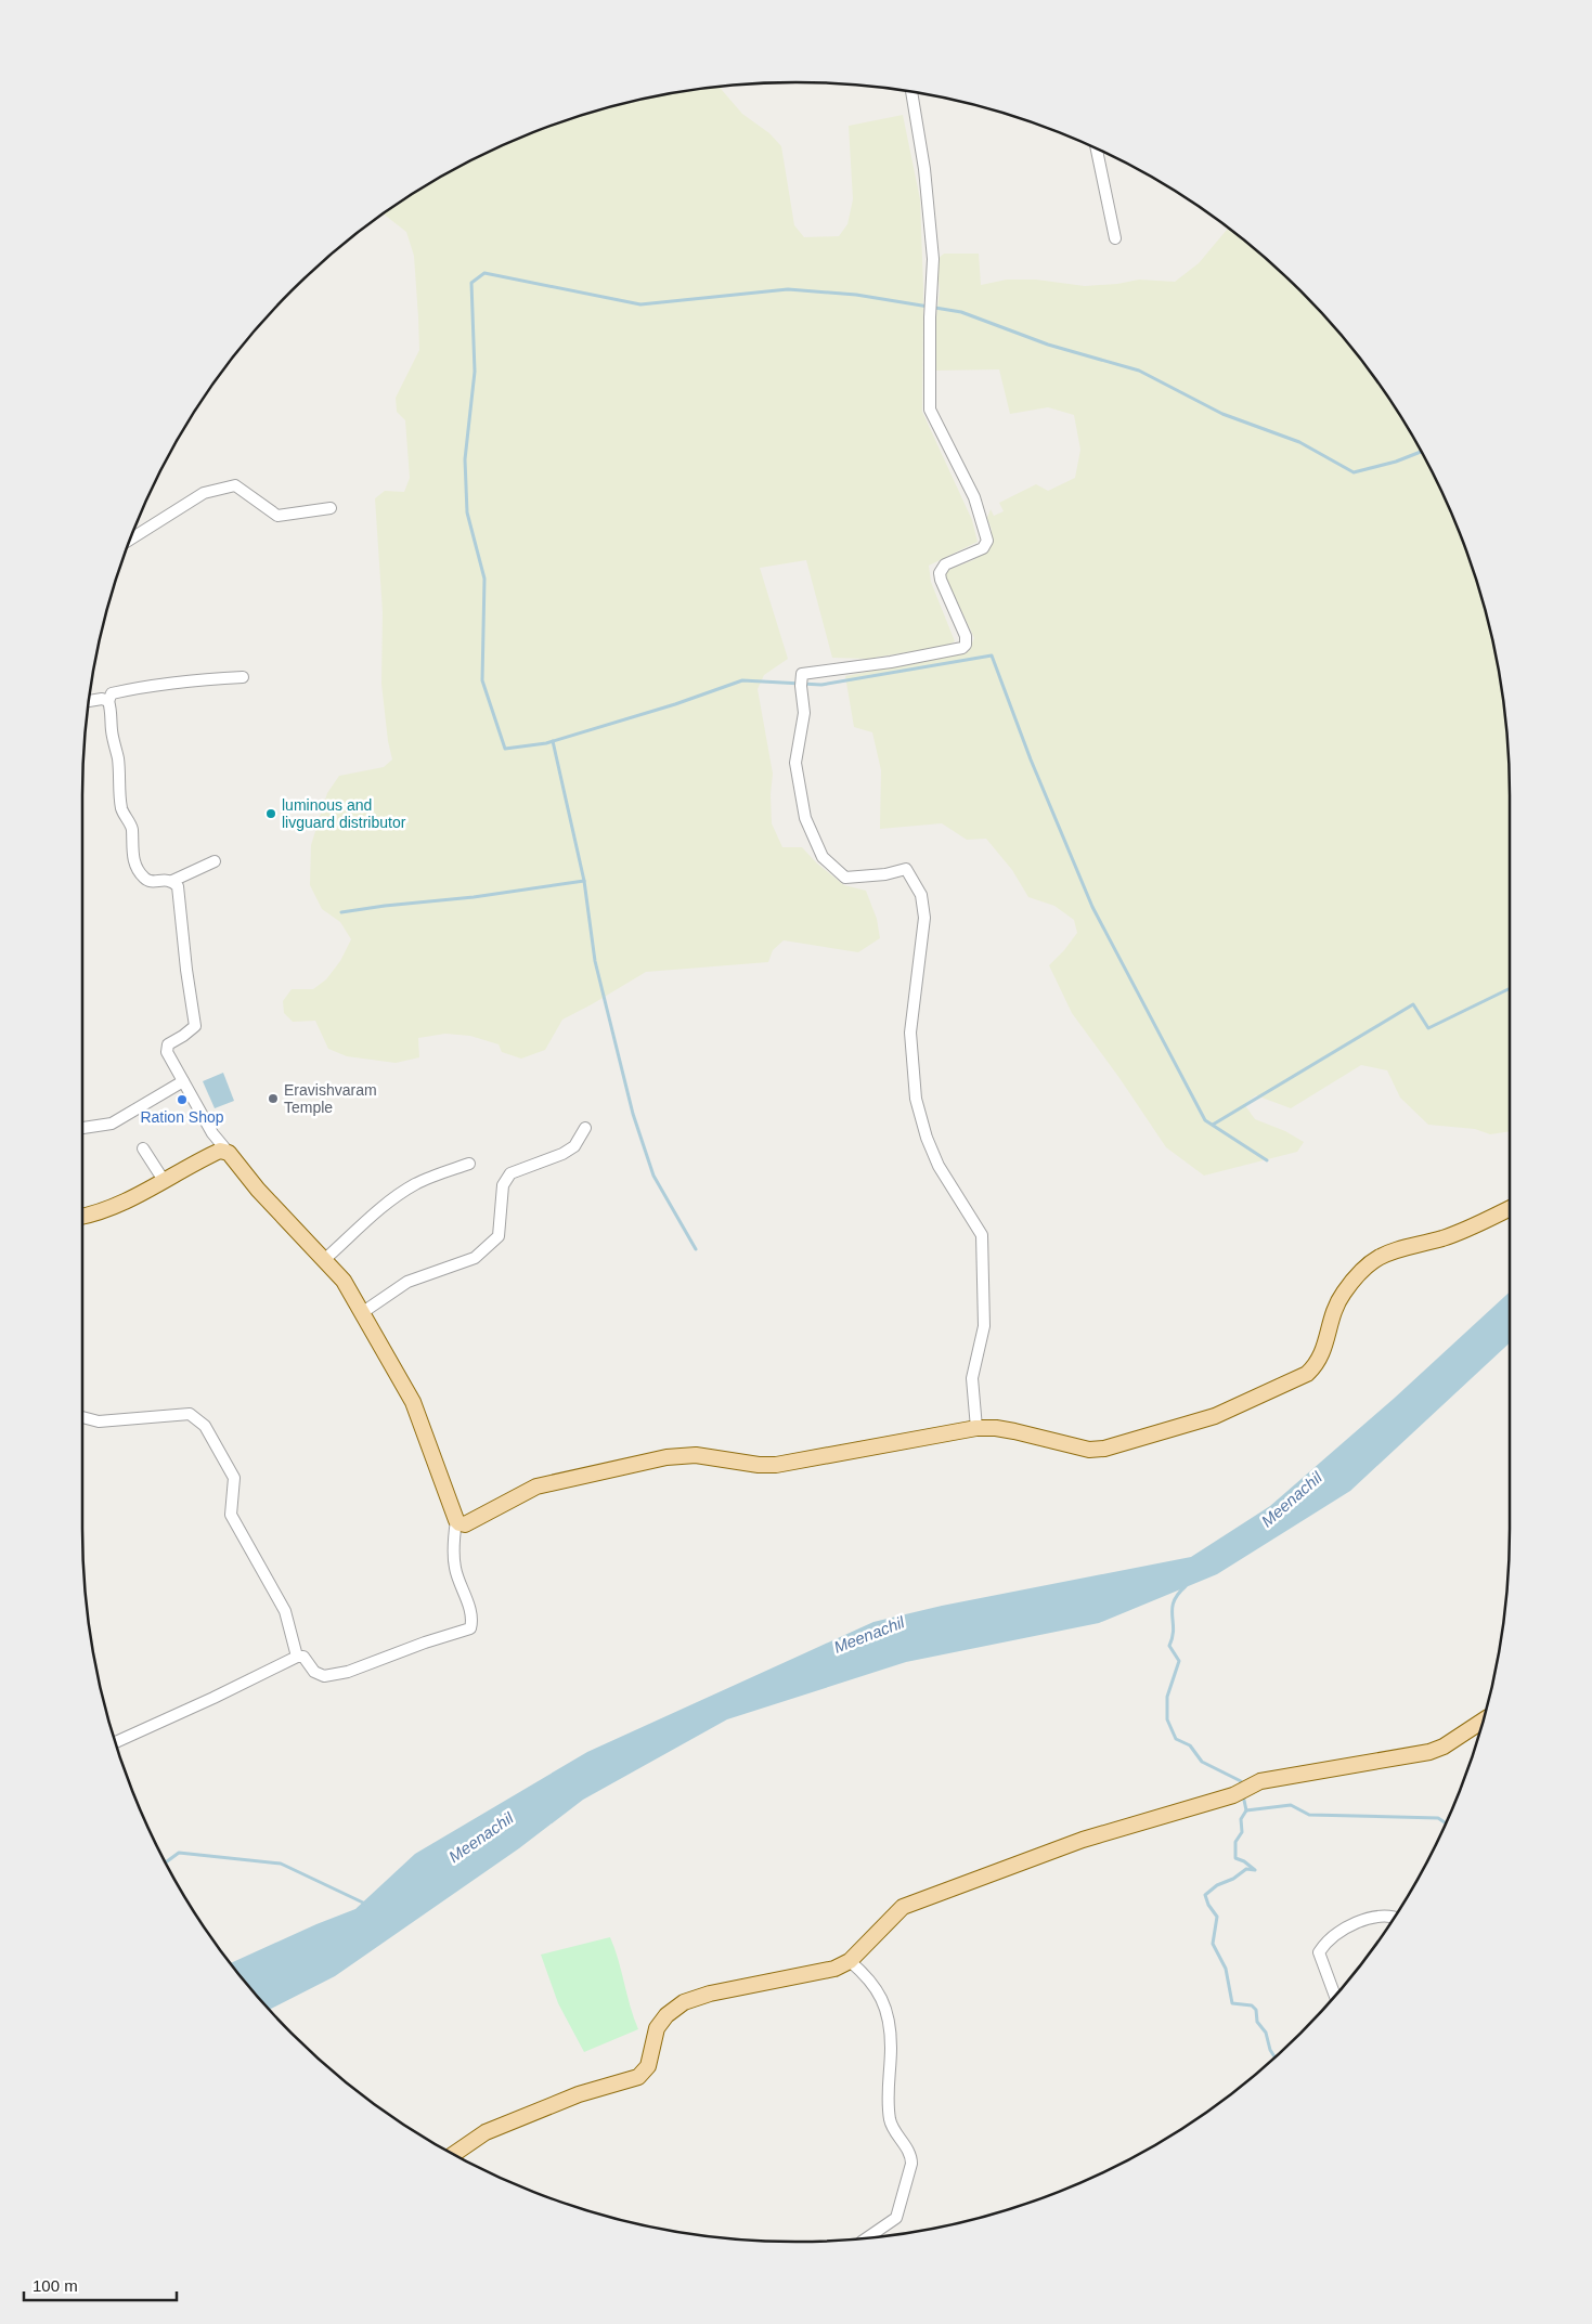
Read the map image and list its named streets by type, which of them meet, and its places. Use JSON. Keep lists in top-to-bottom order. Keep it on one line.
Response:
{"water":["Meenachil"],"places":["luminous and livguard distributor","Eravishvaram Temple","Ration Shop"],"scale_bar":"100 m"}
